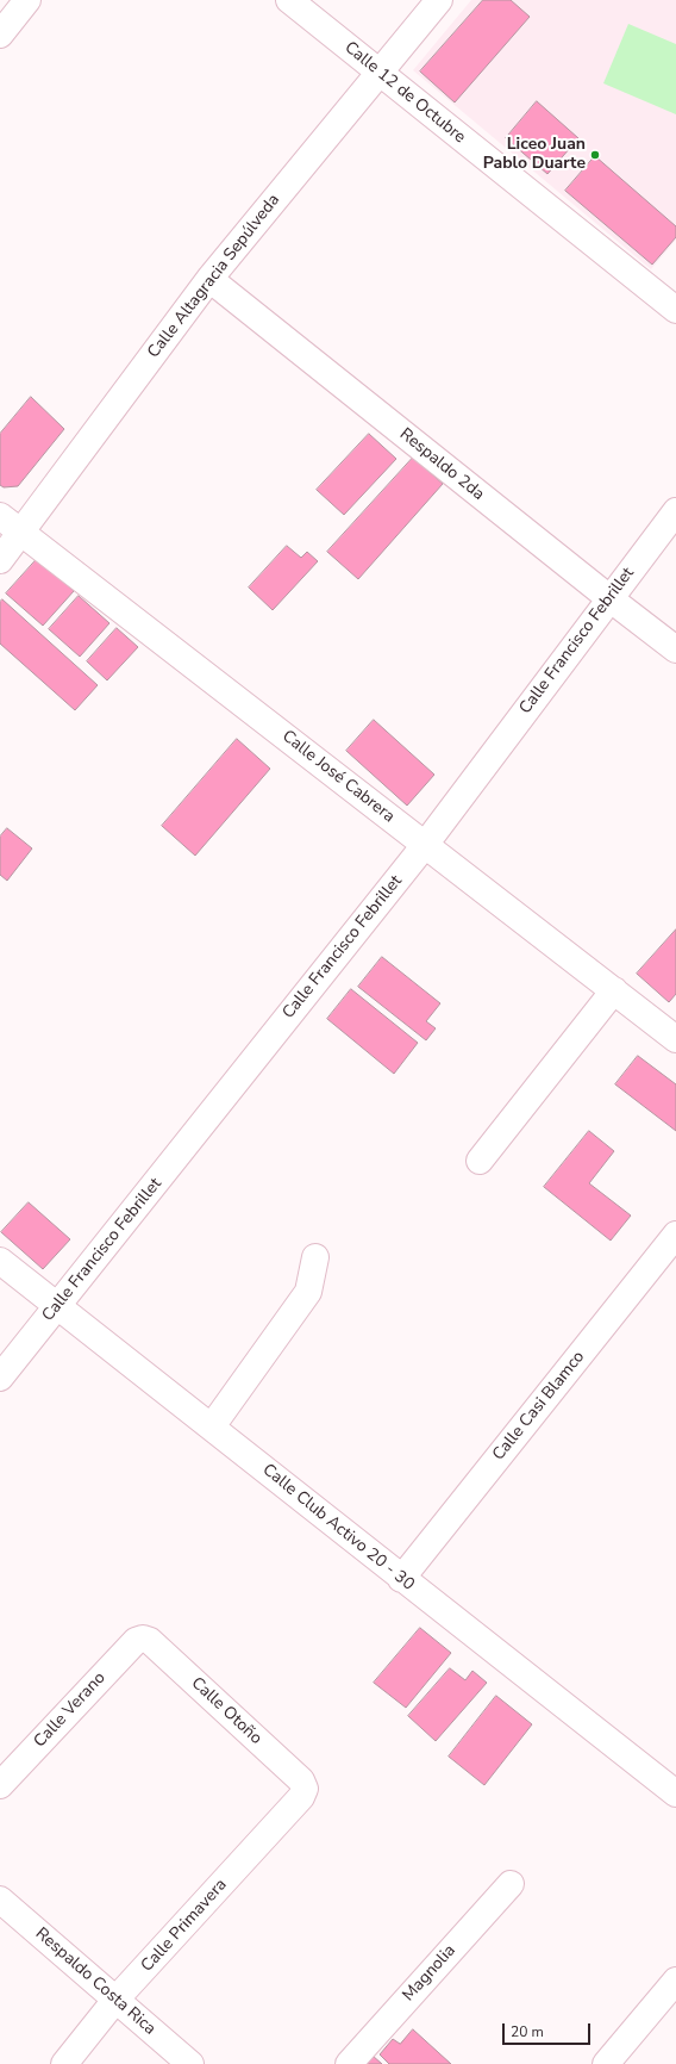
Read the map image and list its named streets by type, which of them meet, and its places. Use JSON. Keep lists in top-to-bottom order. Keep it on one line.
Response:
{"streets":{"street":["Calle 12 de Octubre","Calle Altagracia Sepúlveda","Respaldo 2da","Calle Francisco Febrillet","Calle José Cabrera","Calle Casi Blamco","Calle Club Activo 20 - 30","Calle Verano","Calle Otoño","Calle Primavera","Magnolia","Respaldo Costa Rica"]},"crossings":[["Calle 12 de Octubre","Calle Altagracia Sepúlveda"],["Calle Altagracia Sepúlveda","Respaldo 2da"],["Calle Altagracia Sepúlveda","Calle José Cabrera"],["Respaldo 2da","Calle Francisco Febrillet"],["Calle Francisco Febrillet","Calle José Cabrera"],["Calle Francisco Febrillet","Calle Club Activo 20 - 30"],["Calle Casi Blamco","Calle Club Activo 20 - 30"],["Calle Verano","Calle Otoño"],["Calle Otoño","Calle Primavera"],["Calle Primavera","Respaldo Costa Rica"]],"places":["Liceo Juan Pablo Duarte"],"scale_bar":"20 m"}
